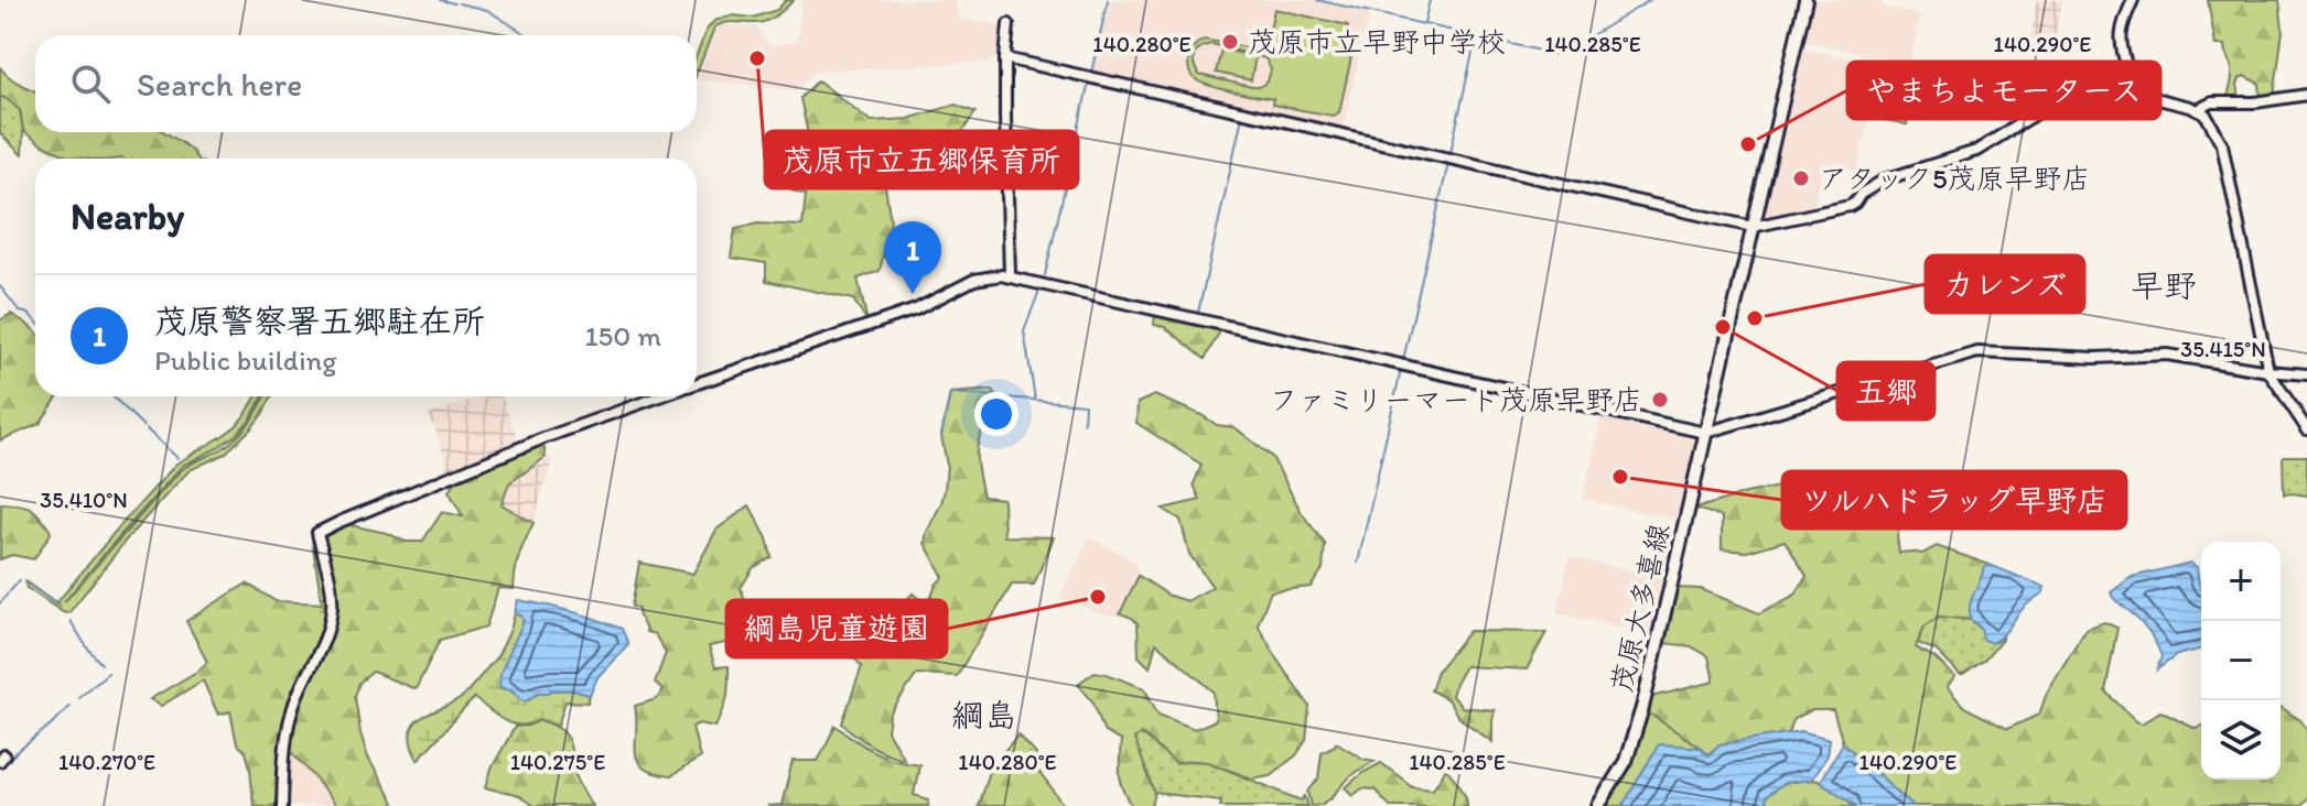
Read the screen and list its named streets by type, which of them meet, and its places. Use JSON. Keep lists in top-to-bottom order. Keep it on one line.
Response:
{"streets":{"main road":["茂原大多喜線"]},"districts":["早野","綱島"],"places":["茂原市立早野中学校","茂原市立五郷保育所","やまちよモータース","アタック5茂原早野店","カレンズ","五郷","ファミリーマート茂原早野店","ツルハドラッグ早野店","綱島児童遊園"],"page":{"search":"Search here","heading":"Nearby","pins":"1","list":[{"mark":"1","name":"茂原警察署五郷駐在所","note":"Public building","value":"150 m"}],"map_buttons":["+","−"]},"coordinates":["140.285°E","140.280°E","140.290°E","35.415°N","35.410°N","140.270°E","140.275°E"]}
